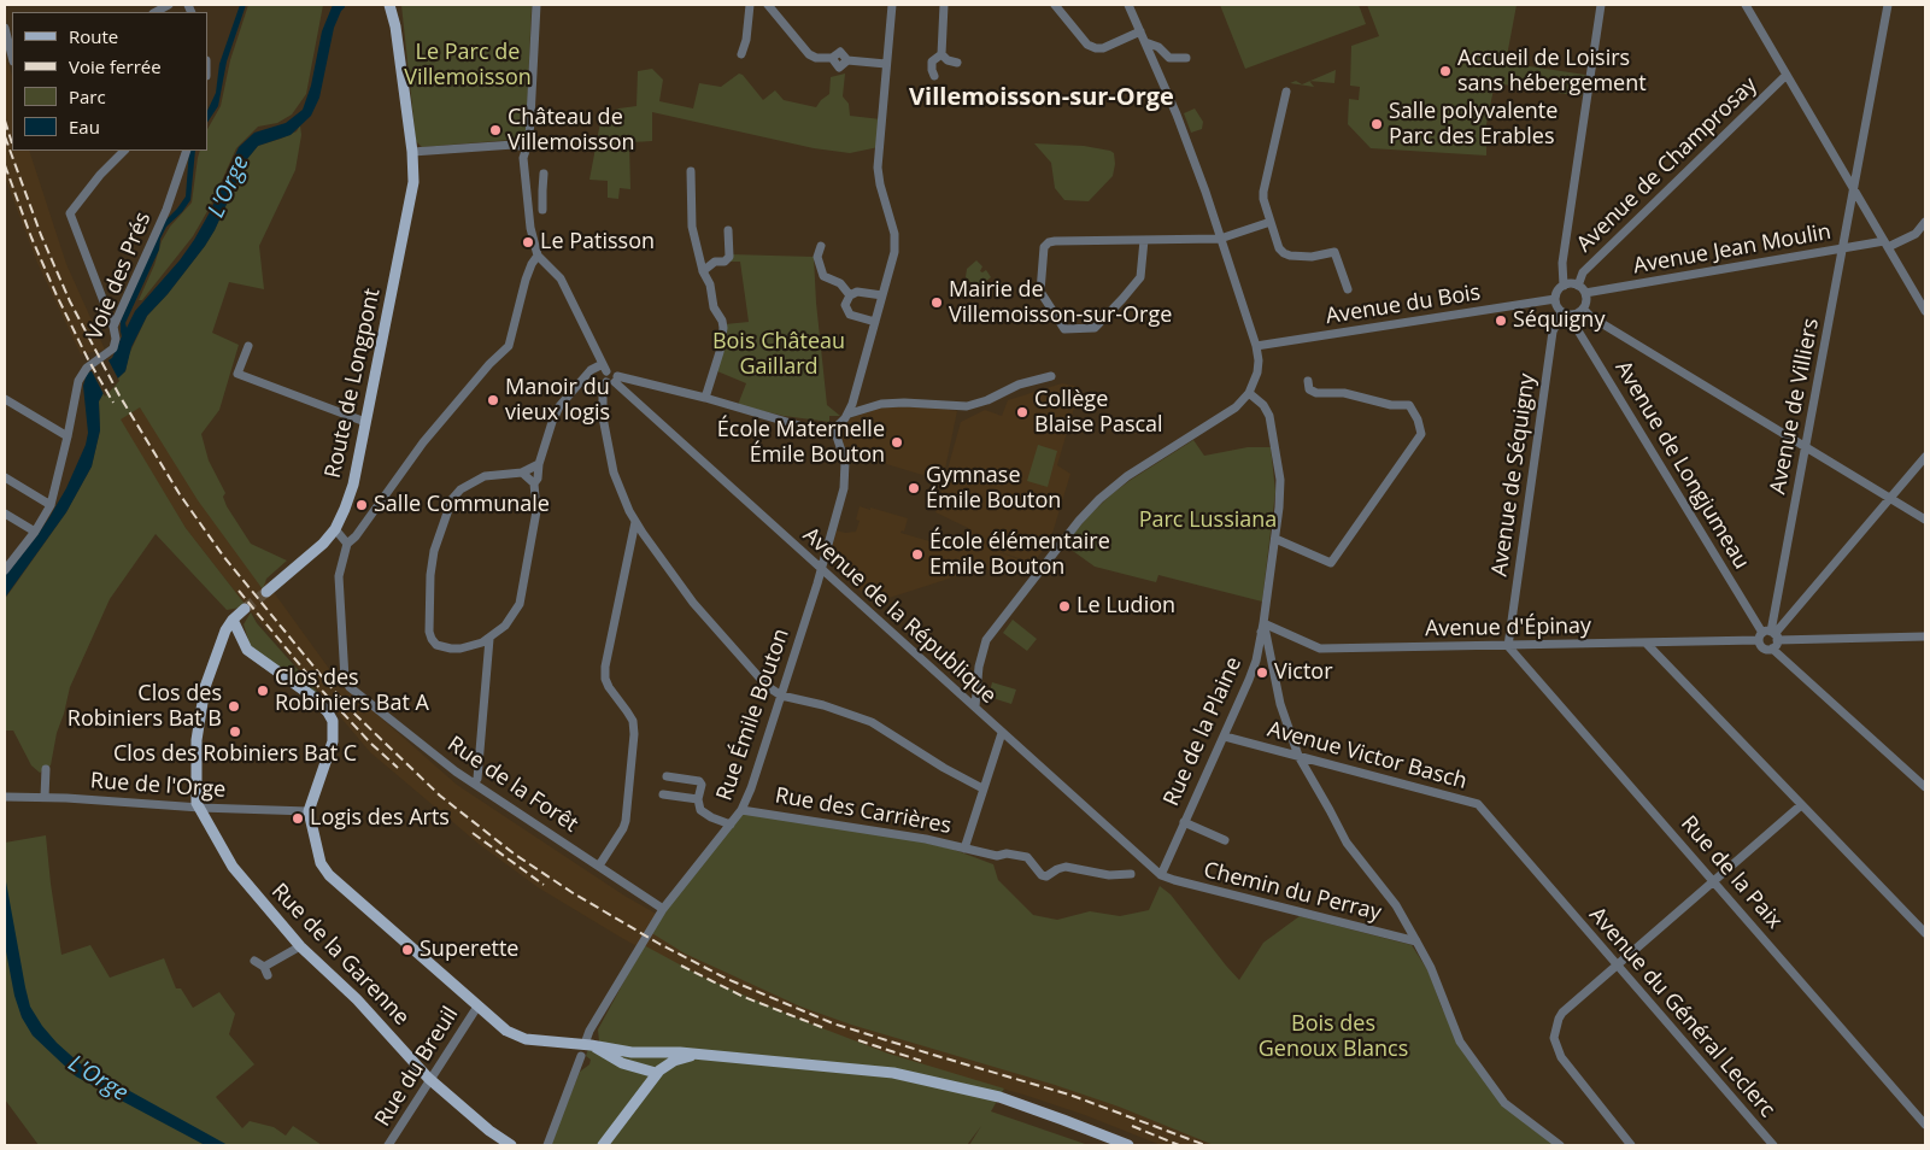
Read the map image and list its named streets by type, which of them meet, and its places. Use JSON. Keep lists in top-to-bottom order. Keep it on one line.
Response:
{"streets":{"main road":["Route de Longpont","Rue de la Garenne"],"street":["Avenue de Champrosay","Avenue Jean Moulin","Voie des Prés","Avenue du Bois","Avenue de Villiers","Avenue de Longjumeau","Avenue de Séquigny","Avenue de la République","Avenue d'Épinay","Rue Émile Bouton","Rue de la Plaine","Avenue Victor Basch","Rue de la Forêt","Rue de l'Orge","Rue des Carrières","Rue de la Paix","Chemin du Perray","Avenue du Général Leclerc","Rue du Breuil"]},"crossings":[["Avenue de Champrosay","Avenue Jean Moulin"],["Avenue de Champrosay","Avenue du Bois"],["Avenue de Champrosay","Avenue de Longjumeau"],["Avenue de Champrosay","Avenue de Séquigny"],["Avenue Jean Moulin","Avenue du Bois"],["Avenue Jean Moulin","Avenue de Villiers"],["Avenue Jean Moulin","Avenue de Longjumeau"],["Avenue Jean Moulin","Avenue de Séquigny"],["Avenue du Bois","Avenue de Longjumeau"],["Avenue du Bois","Avenue de Séquigny"],["Avenue de Villiers","Avenue de Longjumeau"],["Avenue de Villiers","Avenue d'Épinay"],["Avenue de Longjumeau","Avenue de Séquigny"],["Avenue de Longjumeau","Avenue d'Épinay"],["Avenue de Séquigny","Avenue d'Épinay"],["Avenue de Séquigny","Rue de la Paix"],["Avenue de la République","Rue Émile Bouton"],["Avenue de la République","Rue de la Plaine"],["Avenue de la République","Rue des Carrières"],["Avenue de la République","Chemin du Perray"],["Avenue d'Épinay","Rue de la Plaine"],["Avenue d'Épinay","Rue de la Paix"],["Rue Émile Bouton","Rue de la Forêt"],["Rue Émile Bouton","Rue des Carrières"],["Rue de la Plaine","Avenue Victor Basch"],["Rue de la Plaine","Chemin du Perray"],["Avenue Victor Basch","Avenue du Général Leclerc"],["Rue de l'Orge","Rue de la Garenne"],["Rue de la Garenne","Rue du Breuil"]],"districts":["Villemoisson-sur-Orge"],"water":["L'Orge"],"parks":["Le Parc de Villemoisson","Bois Château Gaillard","Parc Lussiana","Bois des Genoux Blancs"],"places":["Accueil de Loisirs sans hébergement","Salle polyvalente Parc des Erables","Château de Villemoisson","Le Patisson","Mairie de Villemoisson-sur-Orge","Séquigny","Manoir du vieux logis","Collège Blaise Pascal","École Maternelle Émile Bouton","Gymnase Émile Bouton","Salle Communale","École élémentaire Emile Bouton","Le Ludion","Victor","Clos des Robiniers Bat A","Clos des Robiniers Bat B","Clos des Robiniers Bat C","Logis des Arts","Superette"],"legend":["Route","Voie ferrée","Parc","Eau"]}
